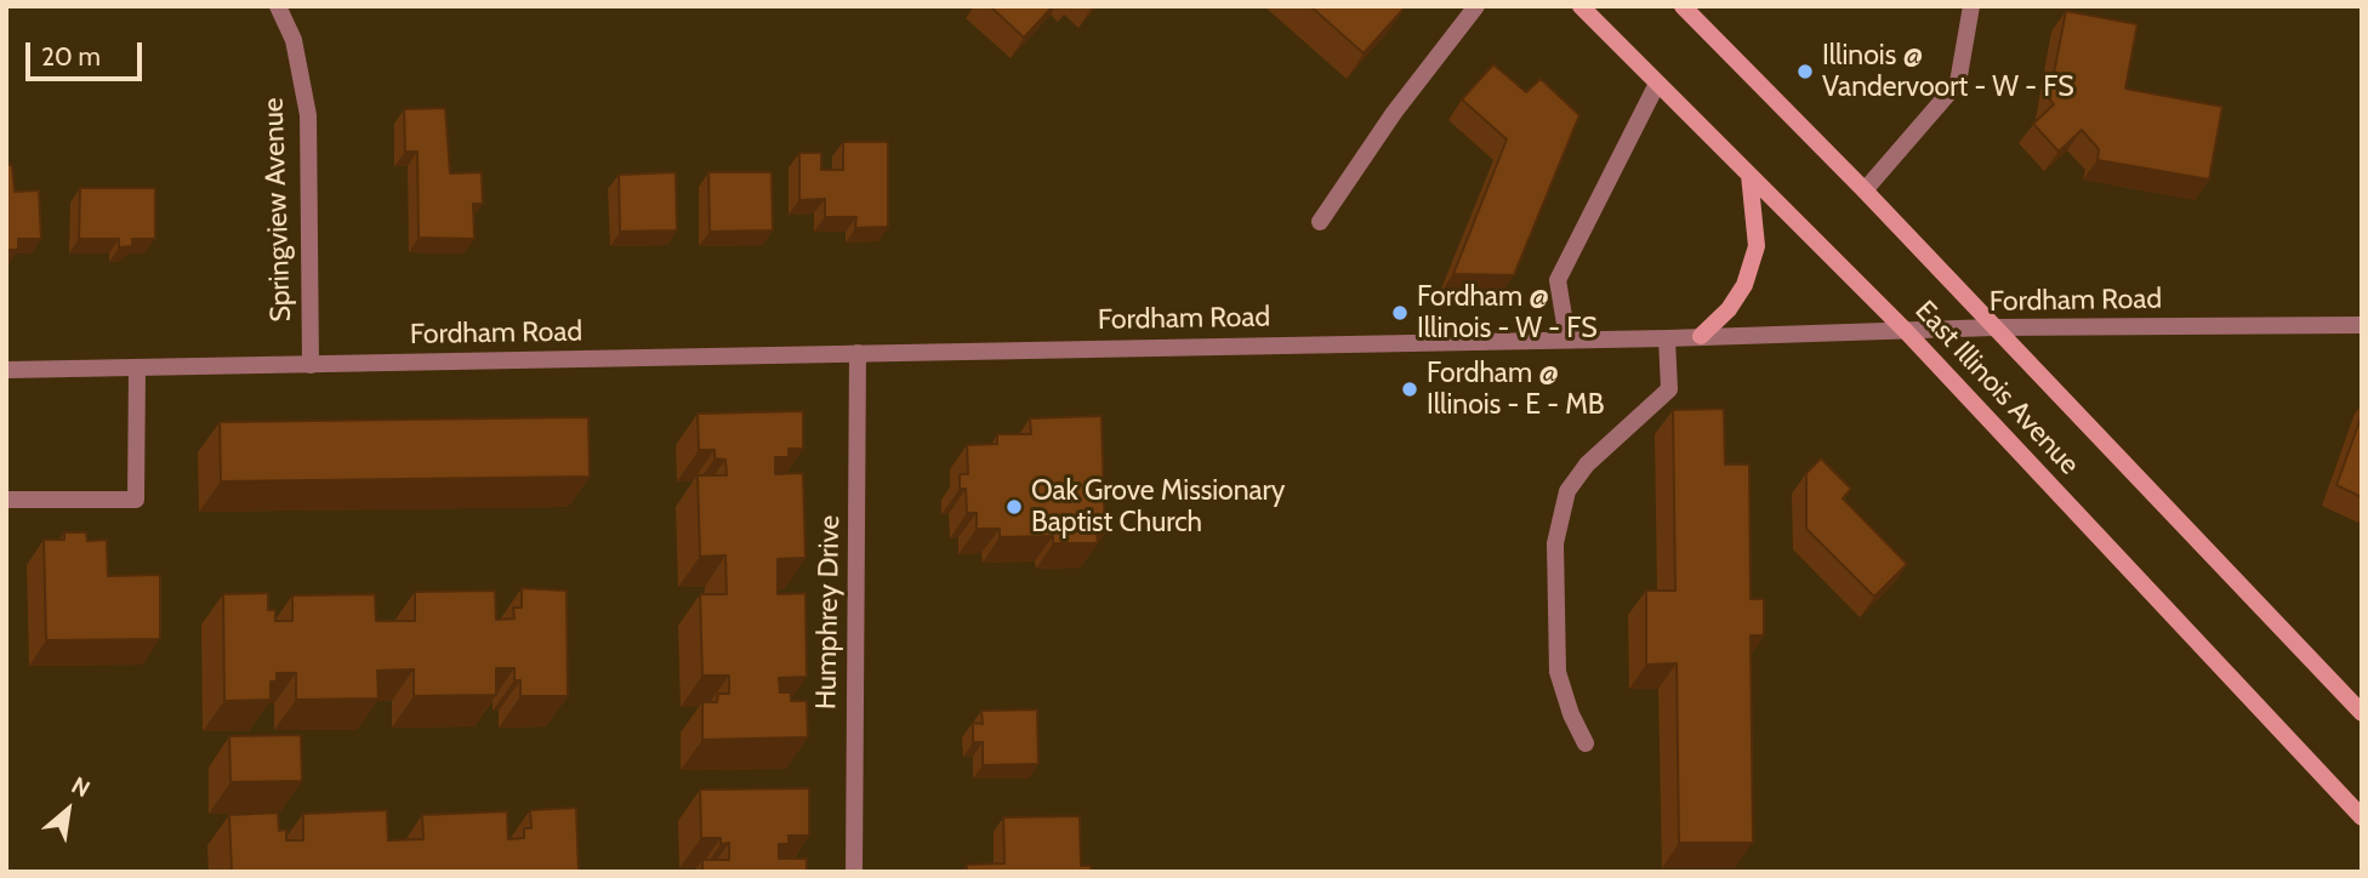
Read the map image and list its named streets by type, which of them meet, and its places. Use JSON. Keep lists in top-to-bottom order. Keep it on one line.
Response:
{"streets":{"main road":["East Illinois Avenue"],"street":["Springview Avenue","Fordham Road","Humphrey Drive"]},"crossings":[["Springview Avenue","Fordham Road"],["Fordham Road","East Illinois Avenue"],["Fordham Road","Humphrey Drive"]],"places":["Illinois @ Vandervoort - W - FS","Fordham @ Illinois - W - FS","Fordham @ Illinois - E - MB","Oak Grove Missionary Baptist Church"],"scale_bar":"20 m","north":"top right"}
